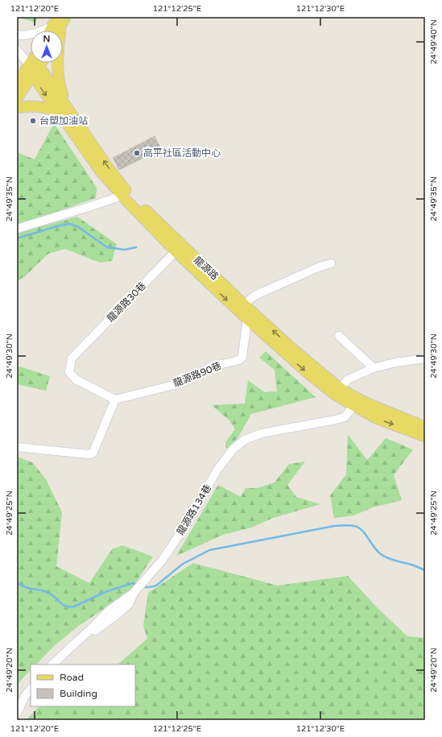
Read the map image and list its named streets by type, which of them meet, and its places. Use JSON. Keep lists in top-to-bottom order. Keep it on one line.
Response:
{"streets":{"street":["龍源路30巷","龍源路90巷","龍源路134巷"]},"crossings":[["龍源路30巷","龍源路90巷"]],"places":["台塑加油站","高平社區活動中心"],"legend":["Road","Building"],"north":"top","coordinates":["121°12'20\"E","121°12'25\"E","121°12'30\"E","24°49'40\"N","24°49'35\"N","24°49'30\"N","24°49'25\"N","24°49'20\"N"]}
